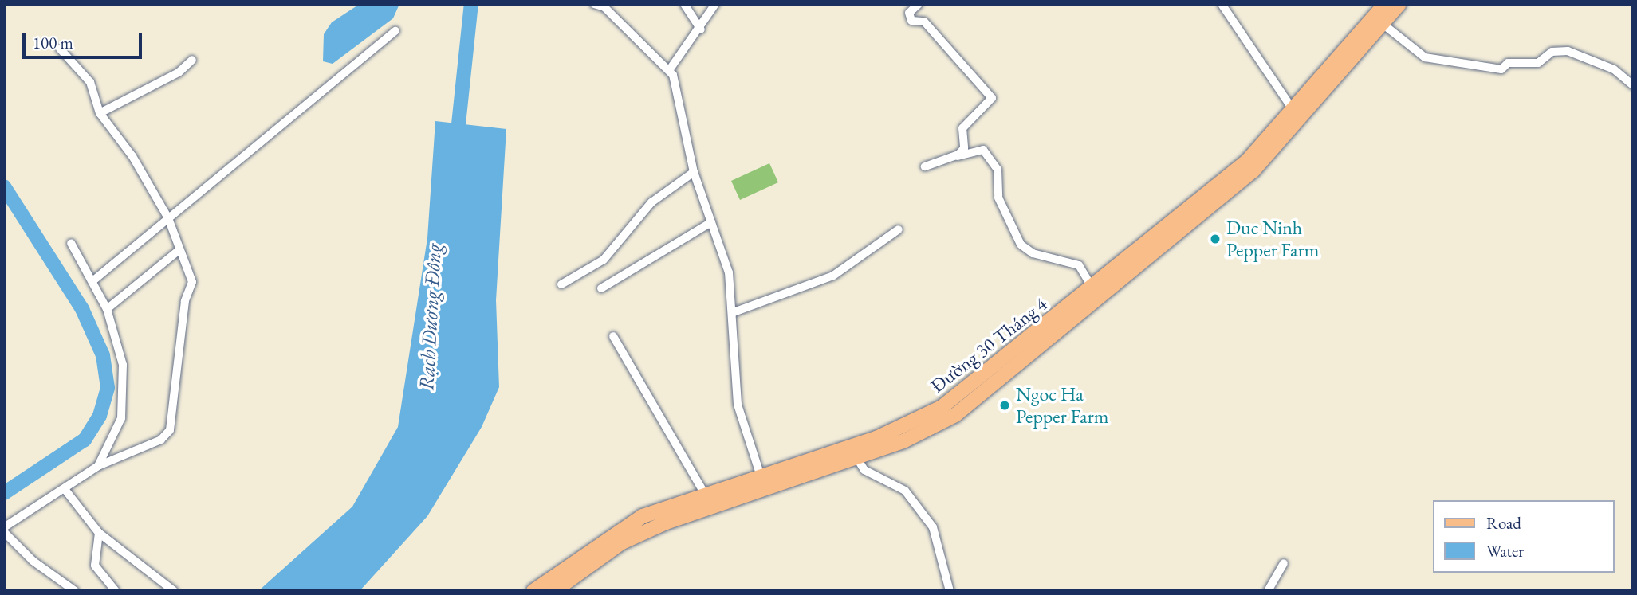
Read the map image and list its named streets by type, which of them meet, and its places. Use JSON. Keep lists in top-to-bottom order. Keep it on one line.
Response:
{"streets":{"main road":["Đường 30 Tháng 4"]},"water":["Rạch Dương Đông"],"places":["Duc Ninh Pepper Farm","Ngoc Ha Pepper Farm"],"legend":["Road","Water"],"scale_bar":"100 m"}
